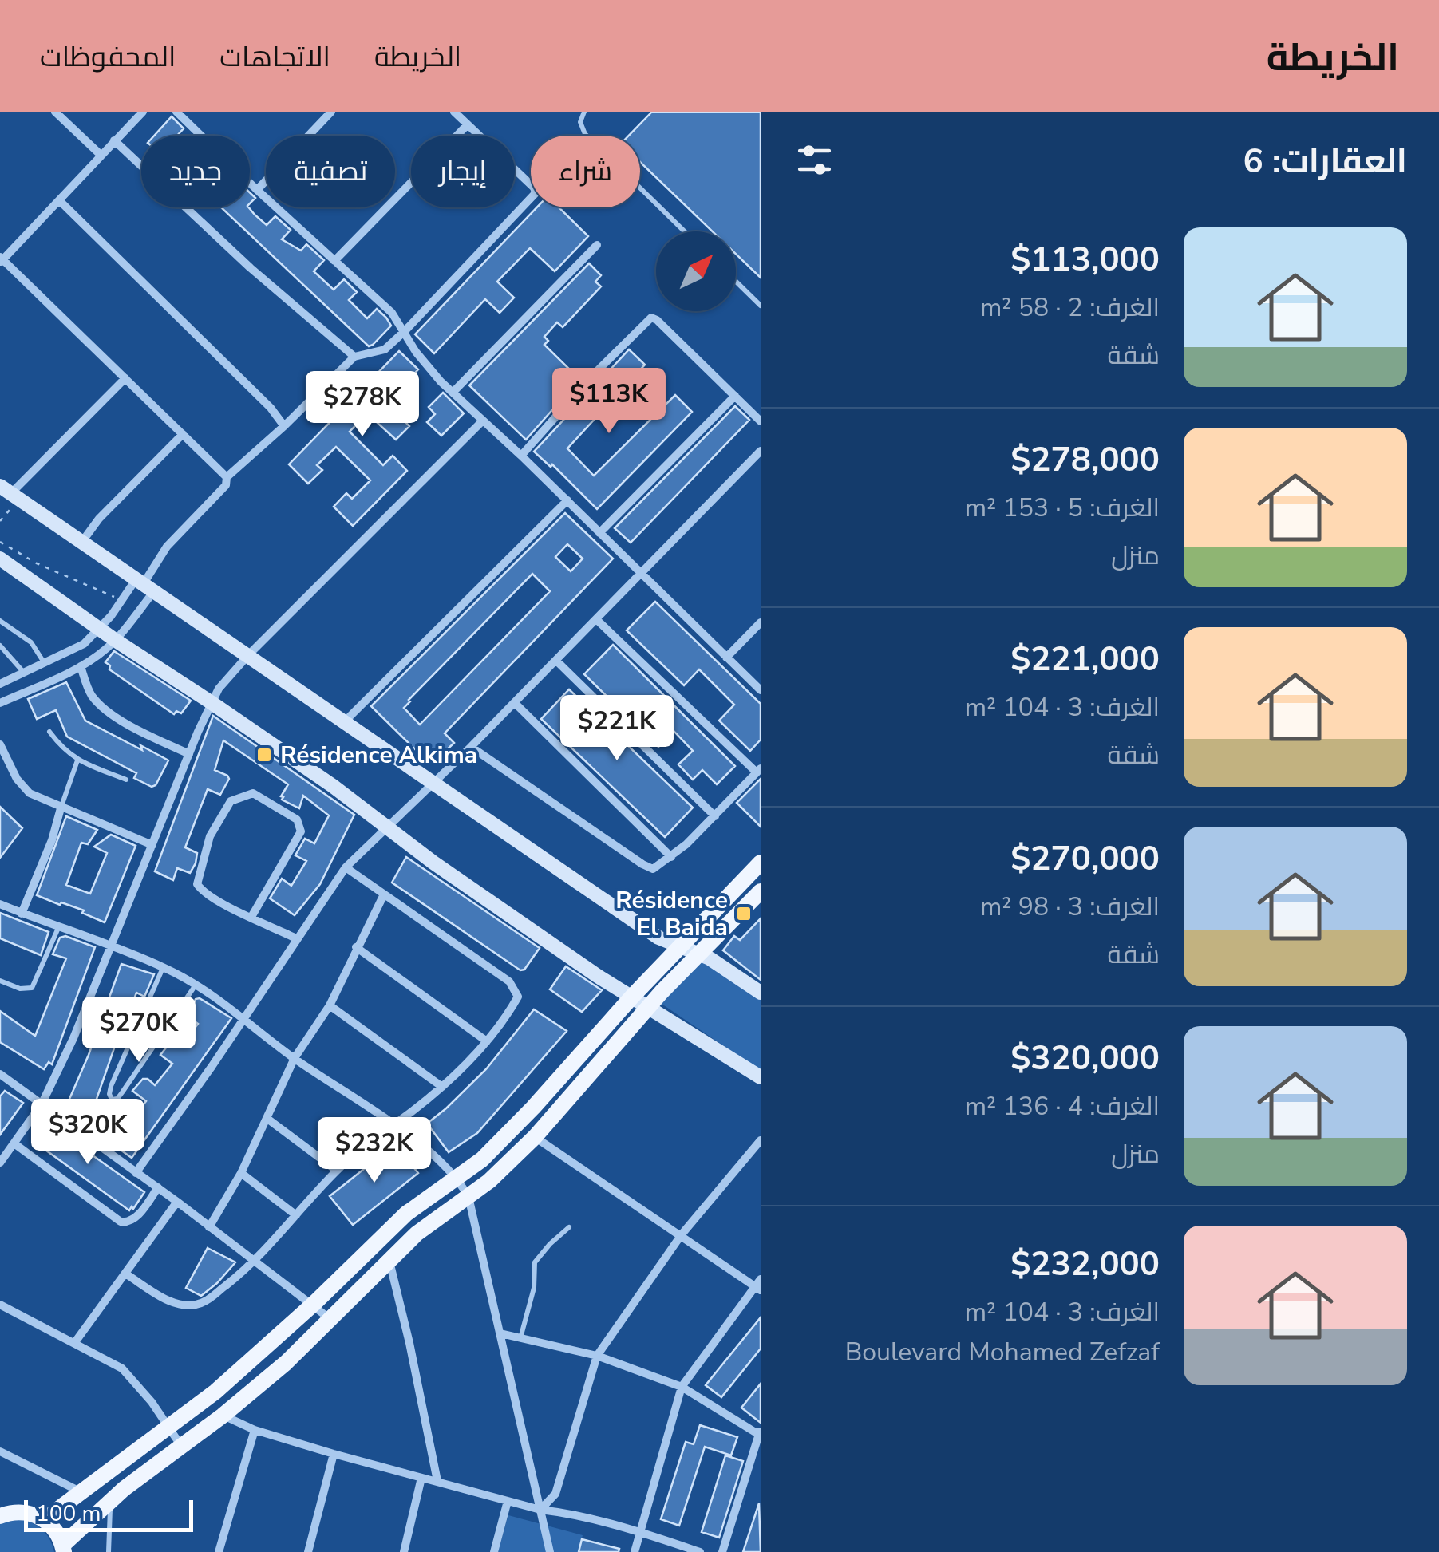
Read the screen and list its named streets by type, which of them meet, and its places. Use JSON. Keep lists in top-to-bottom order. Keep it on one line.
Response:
{"places":{"transit":["Résidence Alkima","Résidence El Baida"]},"scale_bar":"100 m","north":"top right","page":{"header":"الخريطة","nav":["الخريطة","الاتجاهات","المحفوظات"],"heading":"العقارات: 6","chip":["شراء","إيجار","تصفية","جديد"],"list":[{"name":"$113,000","note":"الغرف: 2 · 58 m² · شقة"},{"name":"$278,000","note":"الغرف: 5 · 153 m² · منزل"},{"name":"$221,000","note":"الغرف: 3 · 104 m² · شقة"},{"name":"$270,000","note":"الغرف: 3 · 98 m² · شقة"},{"name":"$320,000","note":"الغرف: 4 · 136 m² · منزل"},{"name":"$232,000","note":"الغرف: 3 · 104 m² · Boulevard Mohamed Zefzaf"}],"price":["$113K","$278K","$221K","$270K","$320K","$232K"],"scale":"100 m"}}
